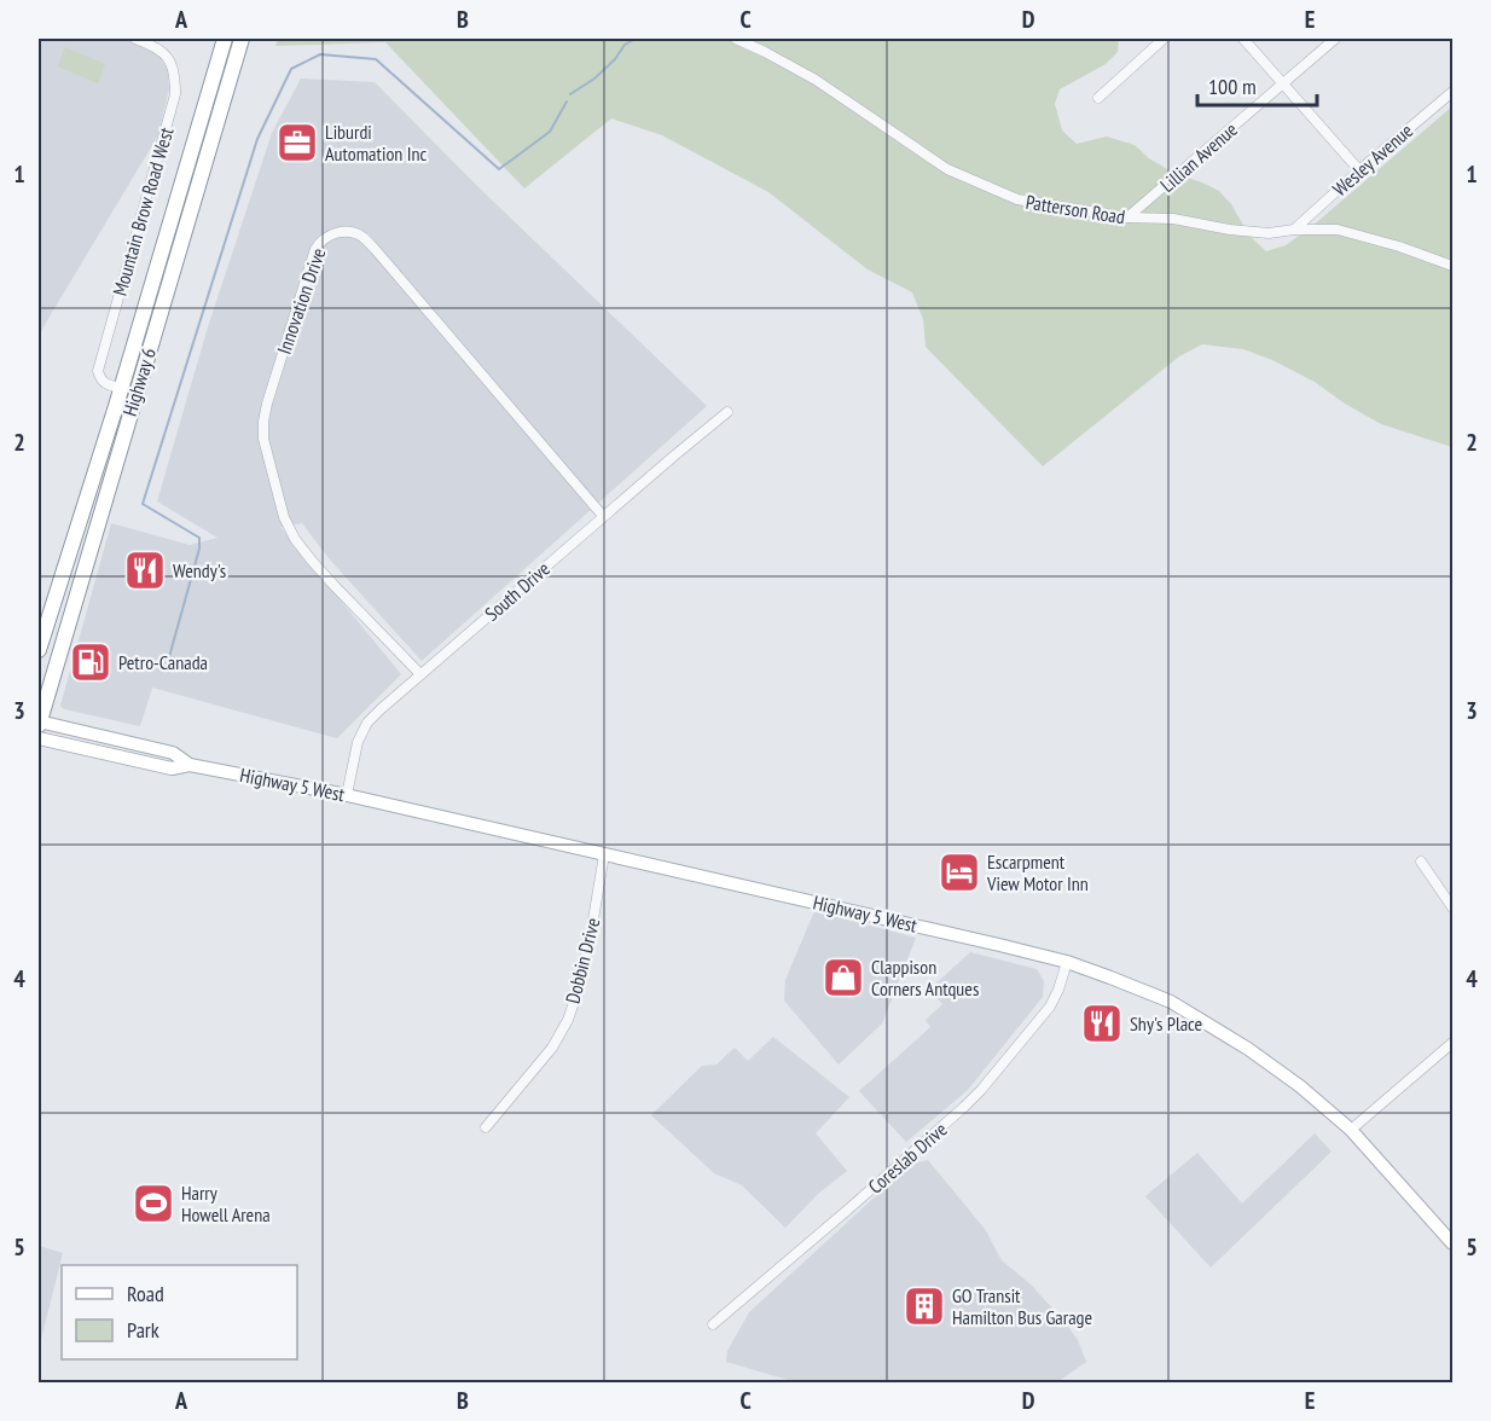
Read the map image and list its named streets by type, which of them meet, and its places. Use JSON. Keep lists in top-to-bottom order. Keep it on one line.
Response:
{"streets":{"highway":["Highway 6"],"main road":["Highway 5 West"],"street":["Lillian Avenue","Wesley Avenue","Patterson Road","Mountain Brow Road West","Innovation Drive","South Drive","Dobbin Drive","Coreslab Drive"]},"crossings":[["Lillian Avenue","Patterson Road"],["Wesley Avenue","Patterson Road"],["Mountain Brow Road West","Highway 6"],["Innovation Drive","South Drive"],["Highway 6","Highway 5 West"],["South Drive","Highway 5 West"],["Highway 5 West","Dobbin Drive"],["Highway 5 West","Coreslab Drive"]],"places":{"office":["Liburdi Automation Inc"],"restaurant":["Wendy's","Shy's Place"],"fuel station":["Petro-Canada"],"hotel":["Escarpment View Motor Inn"],"shop":["Clappison Corners Antques"],"sports":["Harry Howell Arena"],"building":["GO Transit Hamilton Bus Garage"]},"legend":["Road","Park"],"scale_bar":"100 m","grid":{"columns":["A","B","C","D","E"],"rows":["1","2","3","4","5"]}}
